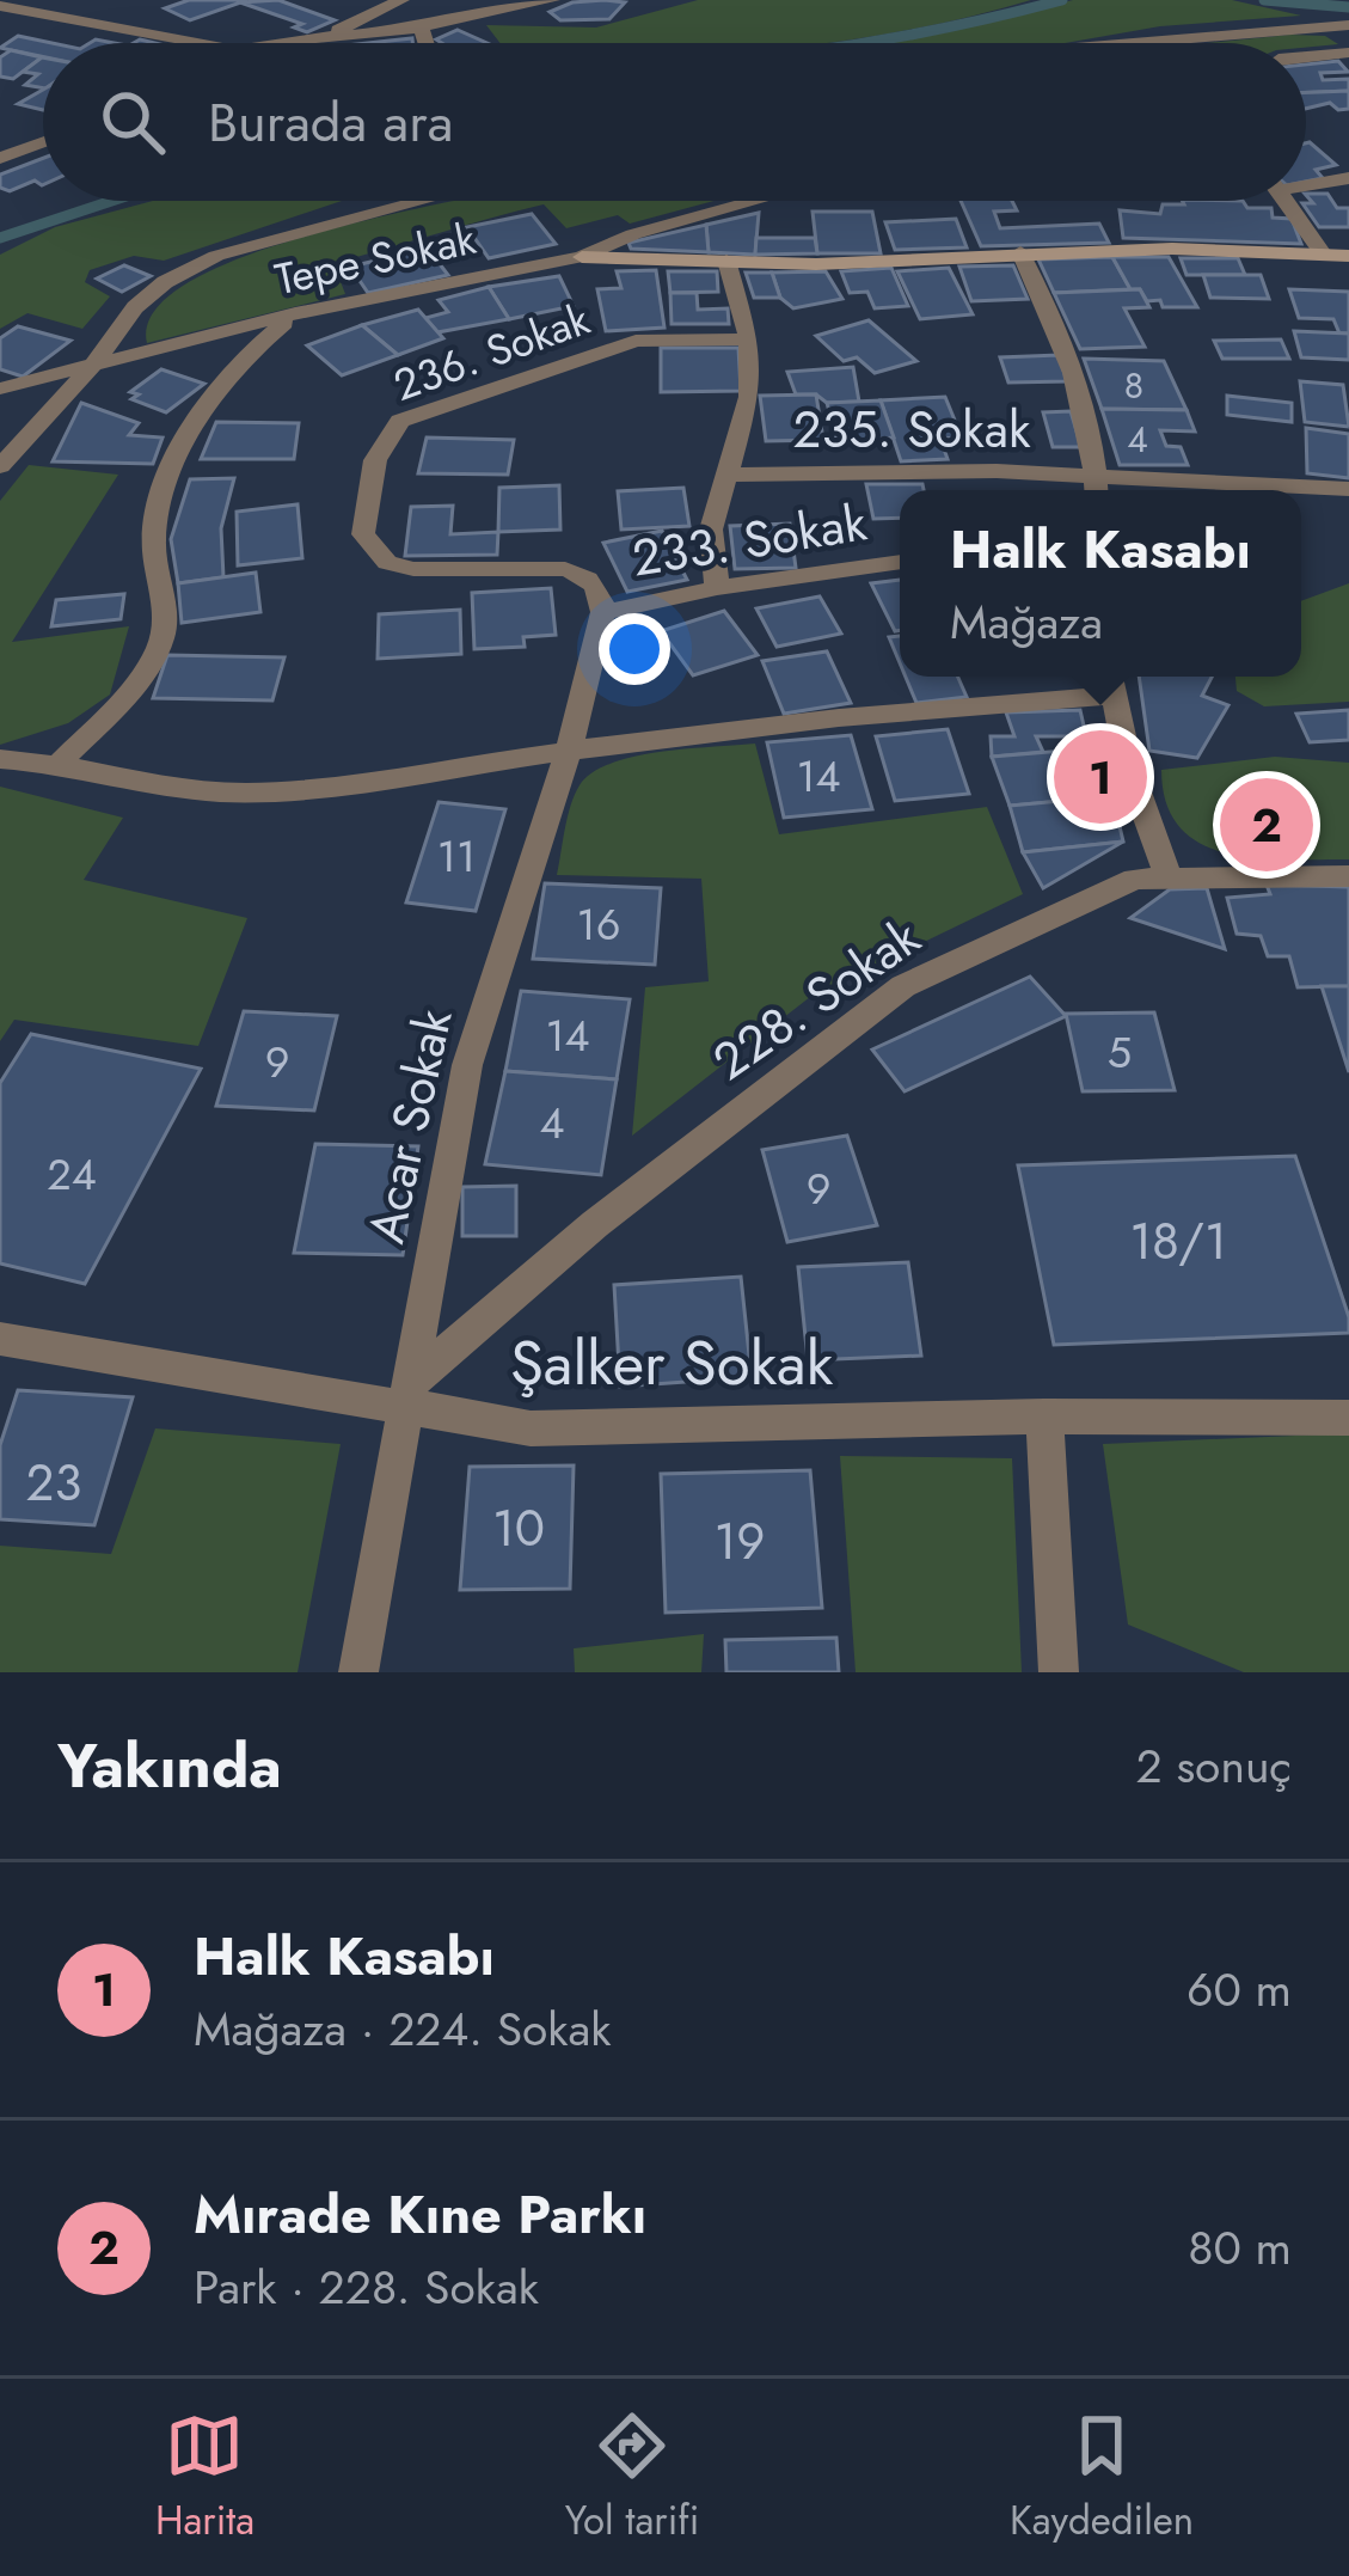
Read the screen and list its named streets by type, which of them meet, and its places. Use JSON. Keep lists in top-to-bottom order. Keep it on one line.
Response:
{"streets":{"street":["Tepe Sokak","236. Sokak","235. Sokak","233. Sokak","228. Sokak","Acar Sokak","Şalker Sokak"]},"crossings":[["236. Sokak","233. Sokak"],["236. Sokak","Acar Sokak"],["233. Sokak","Acar Sokak"],["228. Sokak","Acar Sokak"],["228. Sokak","Şalker Sokak"],["Acar Sokak","Şalker Sokak"]],"house_numbers":["8","4","14","11","16","14","5","9","4","24","9","18/1","23","10","19"],"page":{"search":"Burada ara","popup":["Halk Kasabı","Mağaza"],"pins":["1","2"],"heading":["Yakında","2 sonuç"],"list":[{"mark":"1","name":"Halk Kasabı","note":"Mağaza · 224. Sokak","value":"60 m"},{"mark":"2","name":"Mırade Kıne Parkı","note":"Park · 228. Sokak","value":"80 m"}],"nav":["Harita","Yol tarifi","Kaydedilen"]}}
